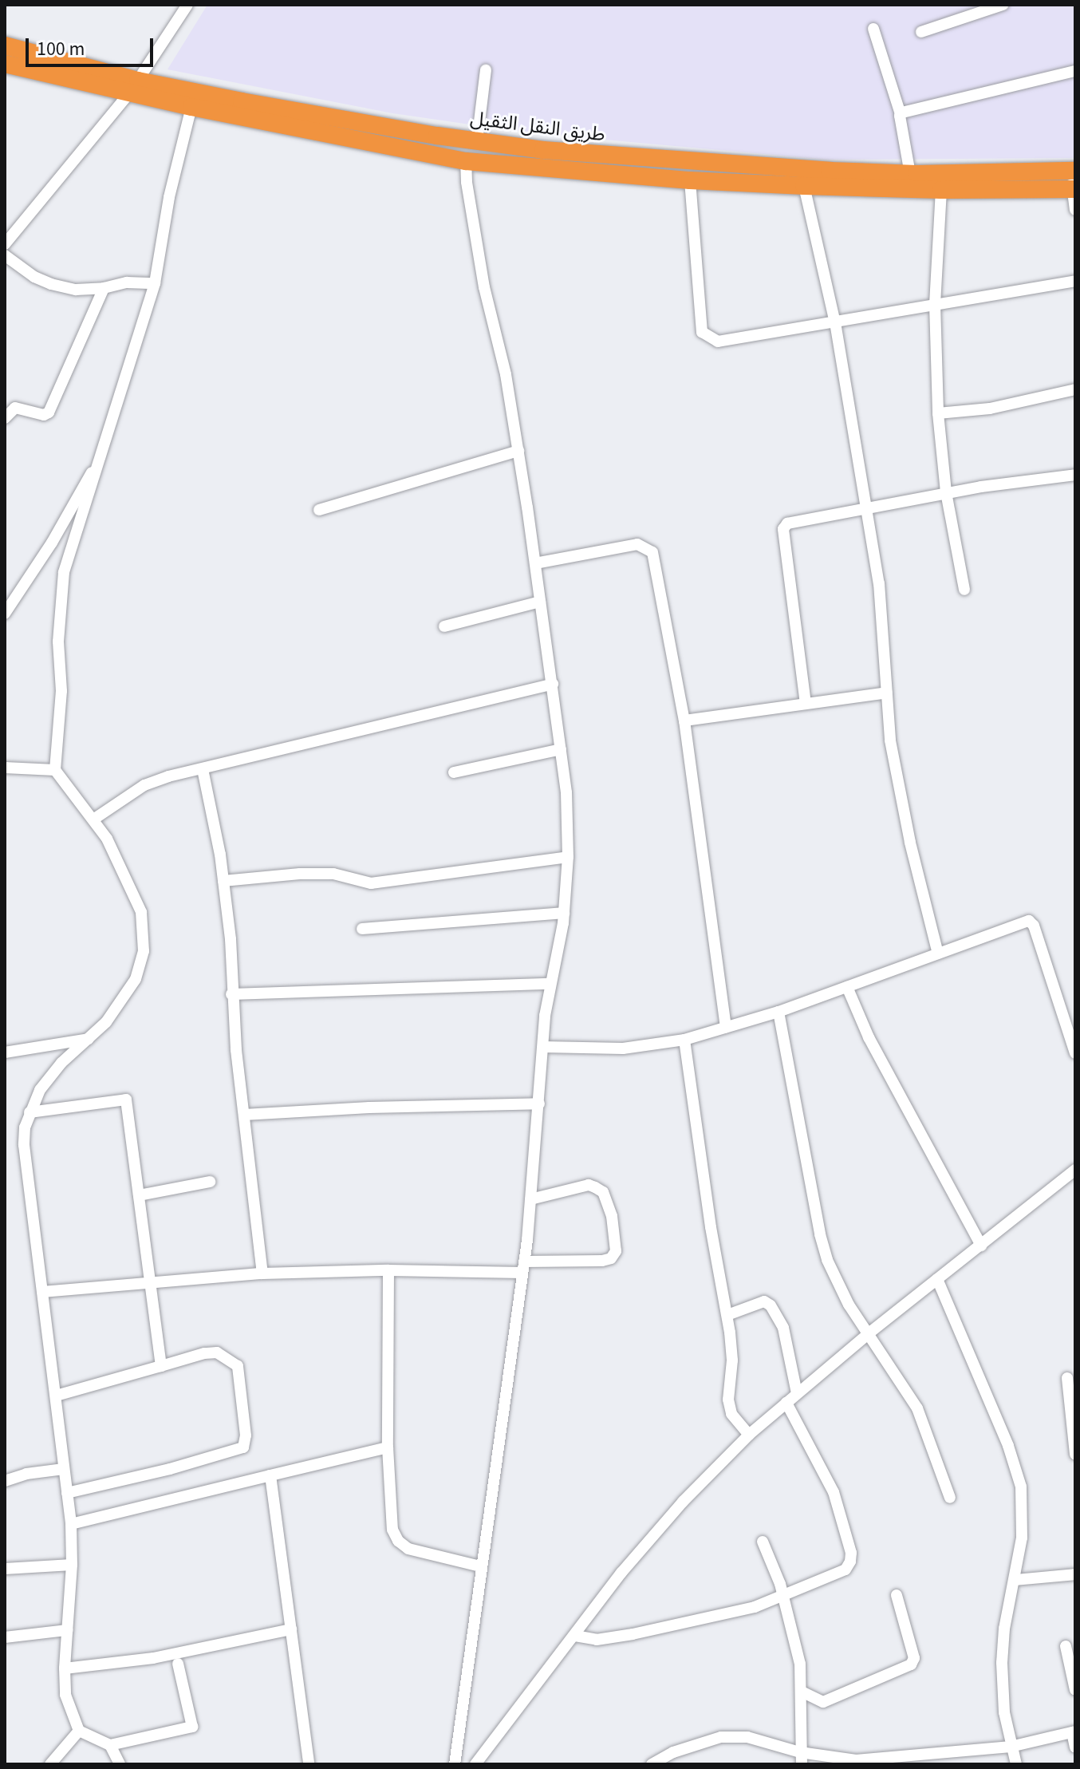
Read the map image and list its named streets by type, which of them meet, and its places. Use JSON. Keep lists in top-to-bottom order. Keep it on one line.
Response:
{"streets":{"highway":["طريق النقل الثقيل"]},"scale_bar":"100 m"}
